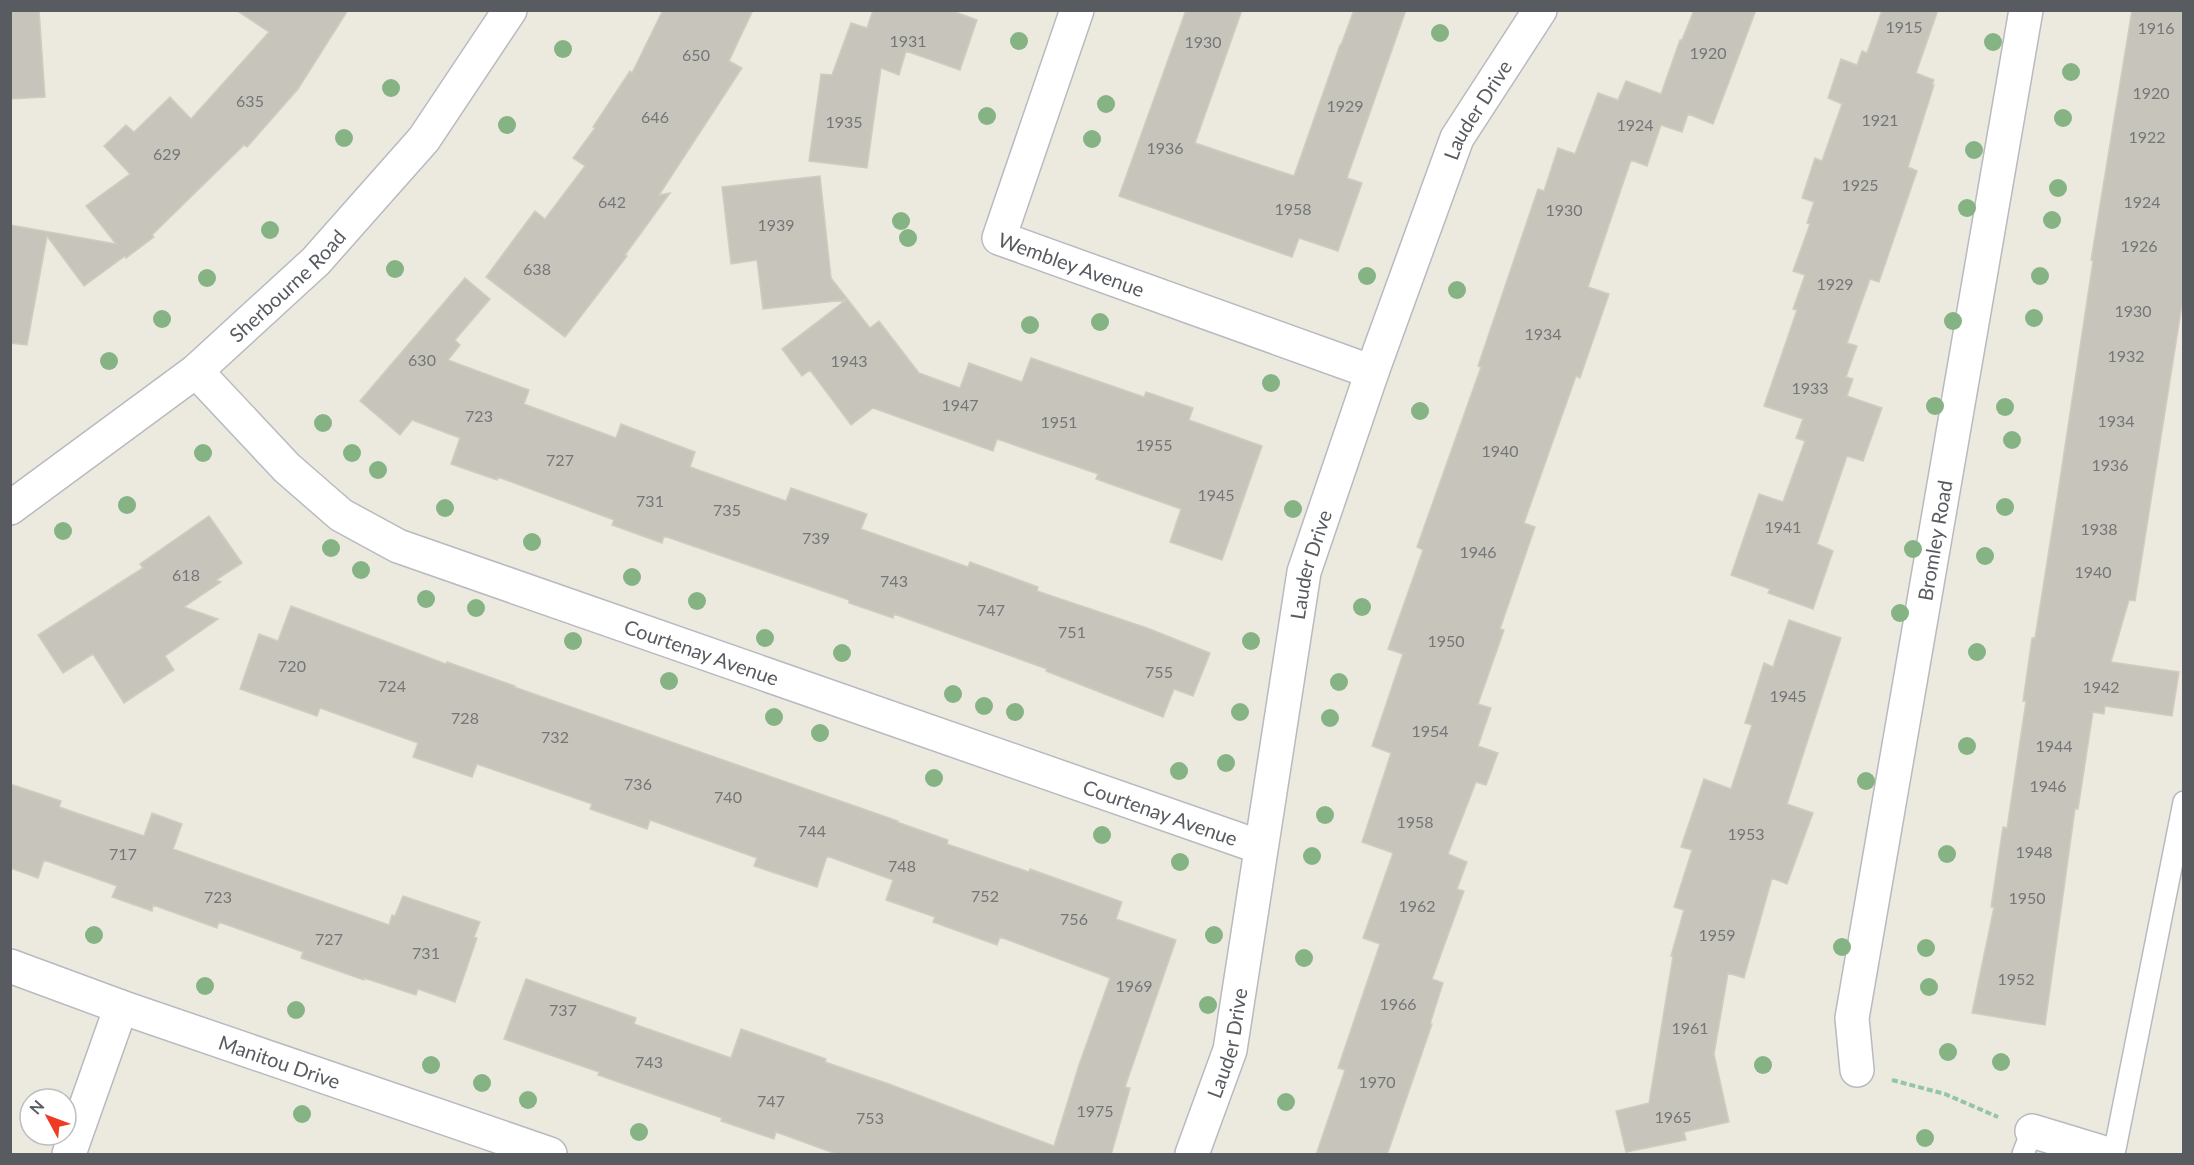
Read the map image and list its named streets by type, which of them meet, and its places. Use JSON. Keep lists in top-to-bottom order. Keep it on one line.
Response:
{"streets":{"street":["Lauder Drive","Wembley Avenue","Sherbourne Road","Bromley Road","Courtenay Avenue","Manitou Drive"]},"crossings":[["Lauder Drive","Wembley Avenue"],["Lauder Drive","Courtenay Avenue"],["Sherbourne Road","Courtenay Avenue"]],"house_numbers":["1915","1916","1931","1930","1920","650","1920","635","1929","646","1921","1935","1924","1922","1936","629","1925","642","1924","1958","1930","1939","1926","638","1929","1930","1934","1932","630","1943","1933","1947","723","1934","1951","1955","1940","727","1936","1945","731","735","1941","1938","739","1946","1940","618","743","747","751","1950","720","755","724","1942","1945","728","1954","732","1944","736","1946","740","1958","744","1953","1948","717","748","752","723","1950","1962","756","1959","727","731","1952","1969","1966","737","1961","743","1970","747","1975","1965","753"],"north":"top left"}
